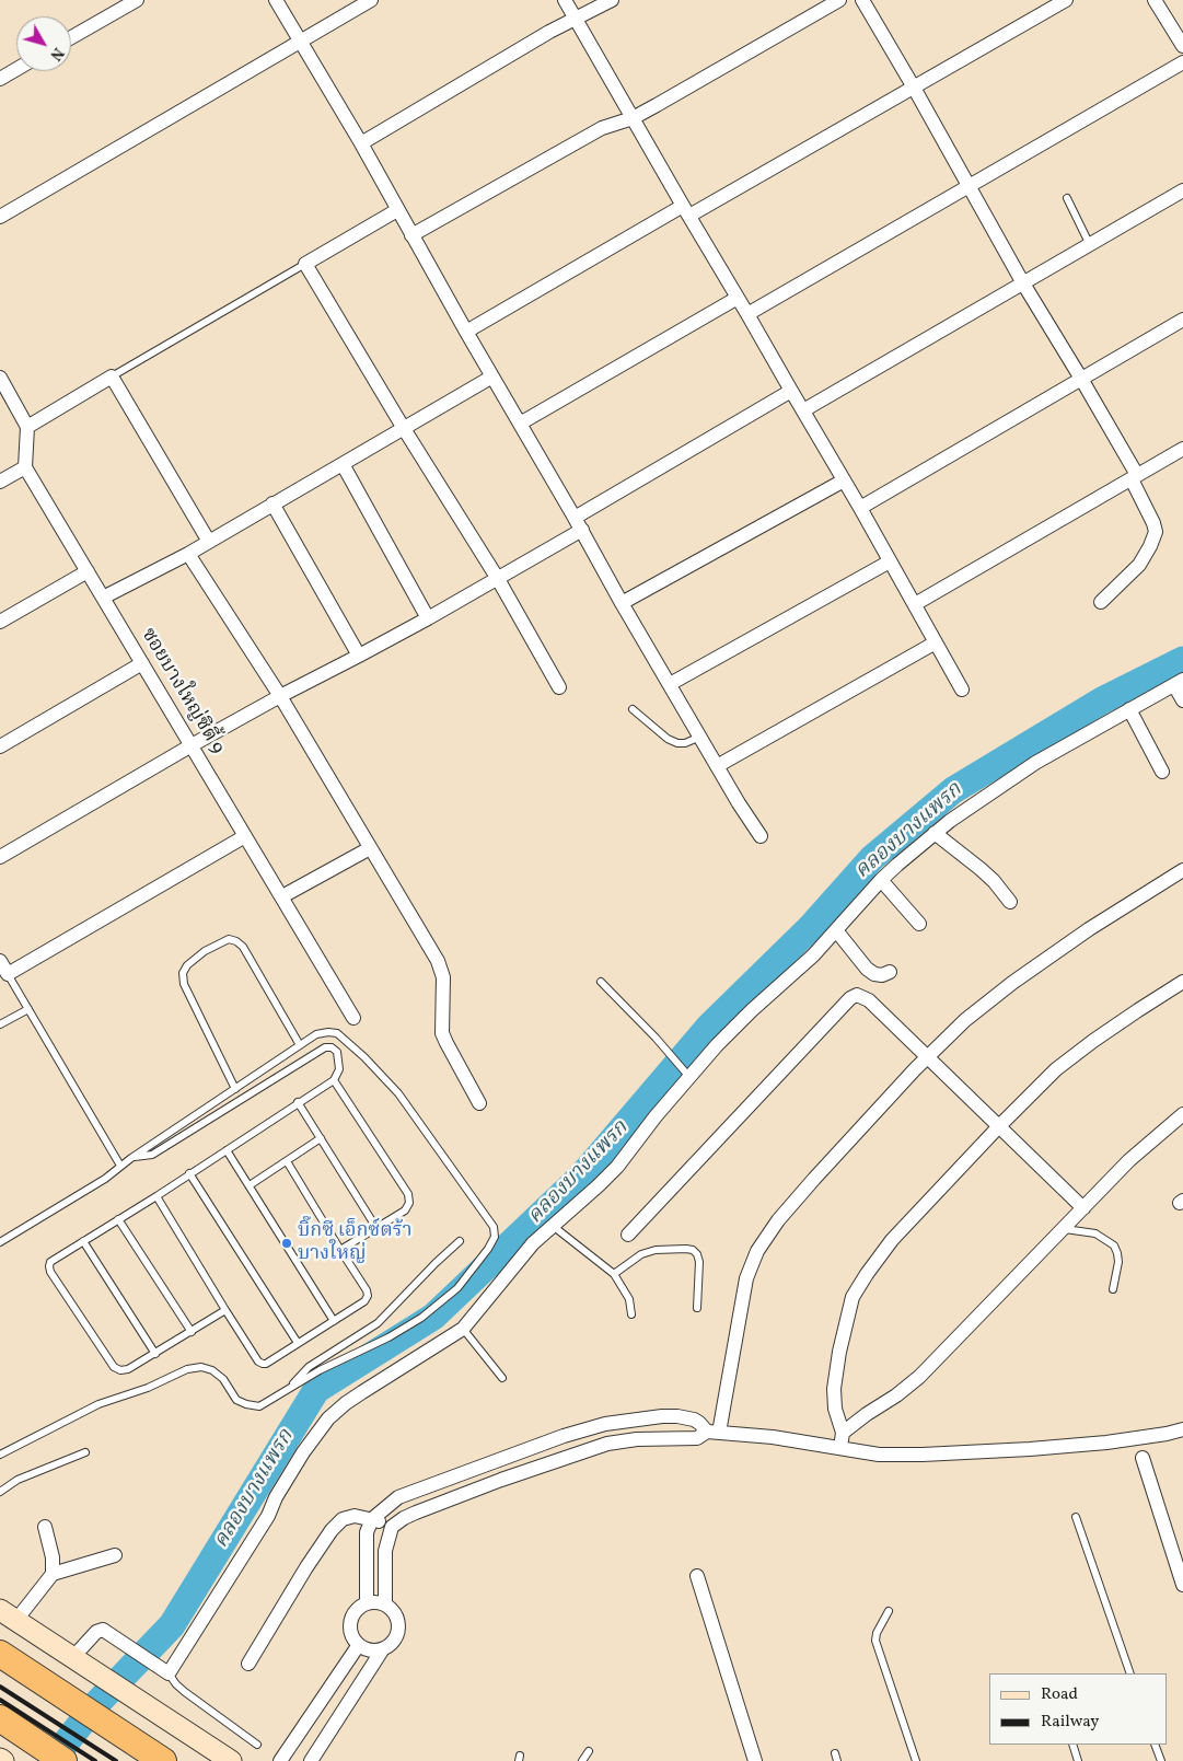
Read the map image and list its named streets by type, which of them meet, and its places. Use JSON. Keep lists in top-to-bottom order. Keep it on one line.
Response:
{"streets":{"street":["ซอยบางใหญ่ซิตี้ 9"]},"water":["คลองบางแพรก"],"places":["บิ๊กซี เอ็กซ์ตร้า บางใหญ่"],"legend":["Road","Railway"],"north":"bottom right"}
